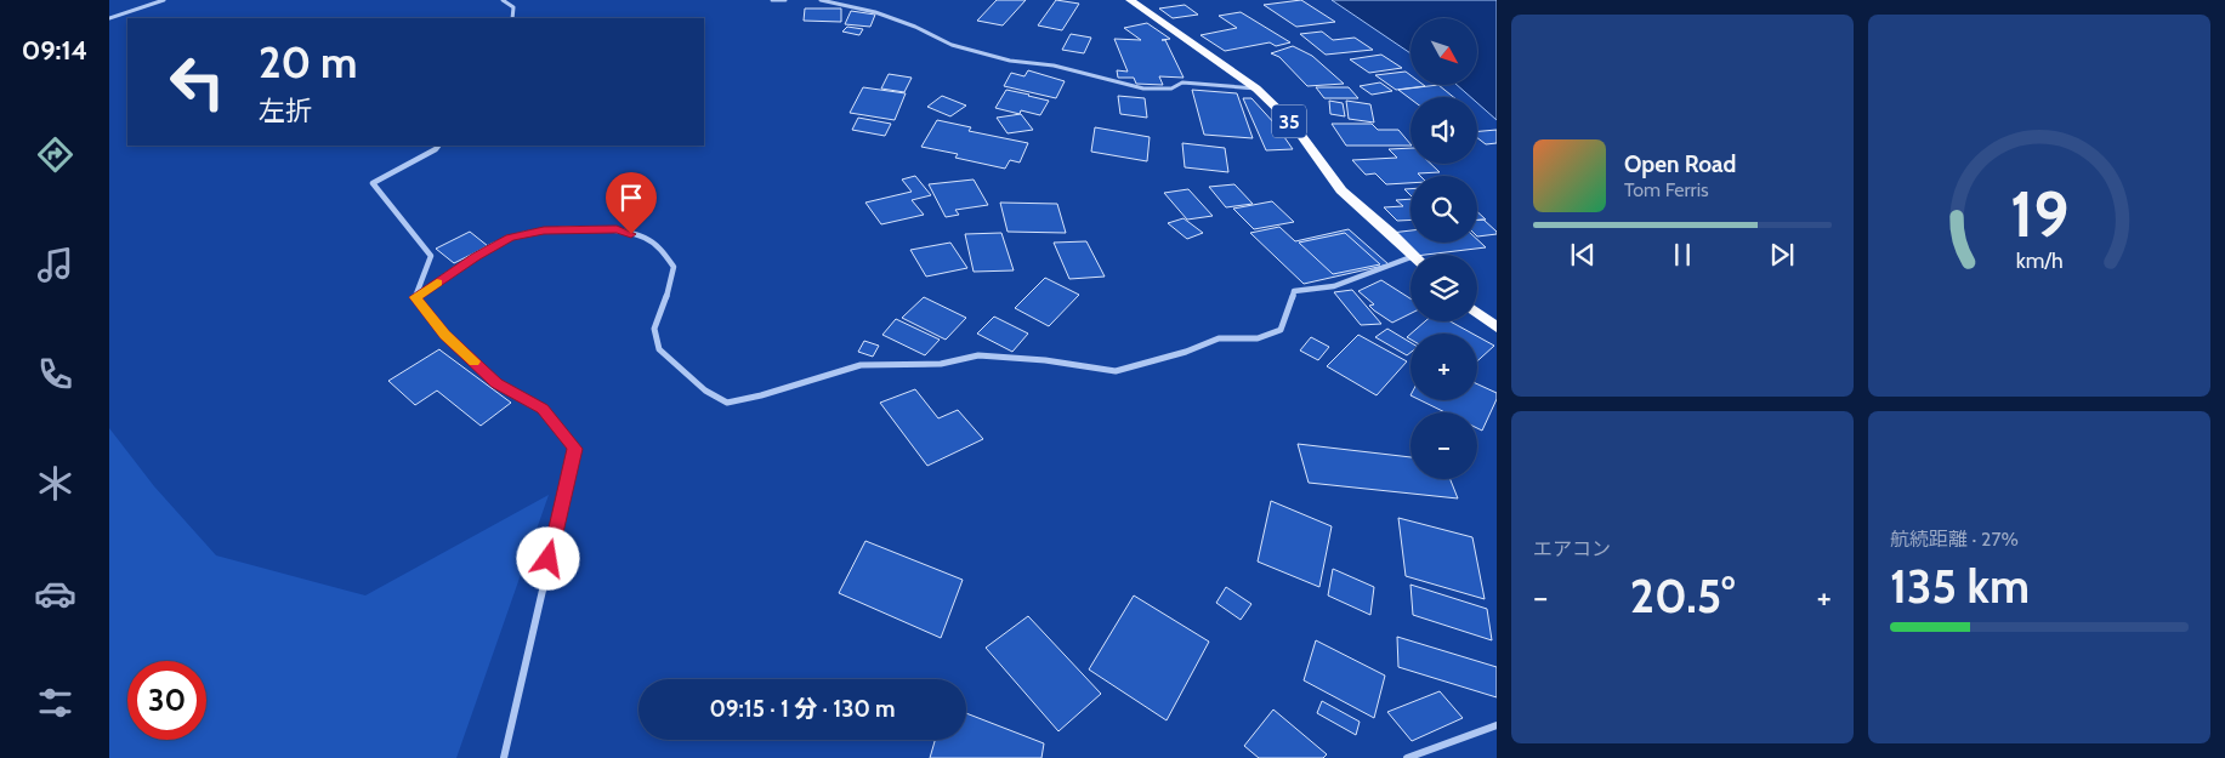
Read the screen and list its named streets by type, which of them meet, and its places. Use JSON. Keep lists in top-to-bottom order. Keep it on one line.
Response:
{"streets":{"main road":["35"]},"north":"bottom right","page":{"tabs":"09:14","map_buttons":["+","−"],"turn":["20 m","左折"],"song":["Open Road","Tom Ferris"],"tile":["エアコン",["航続距離 · 27%","135 km"]],"heat":["−","20.5°","+"],"limit":"30","trip":"09:15 · 1 分 · 130 m","gauge":["19","km/h"]}}
